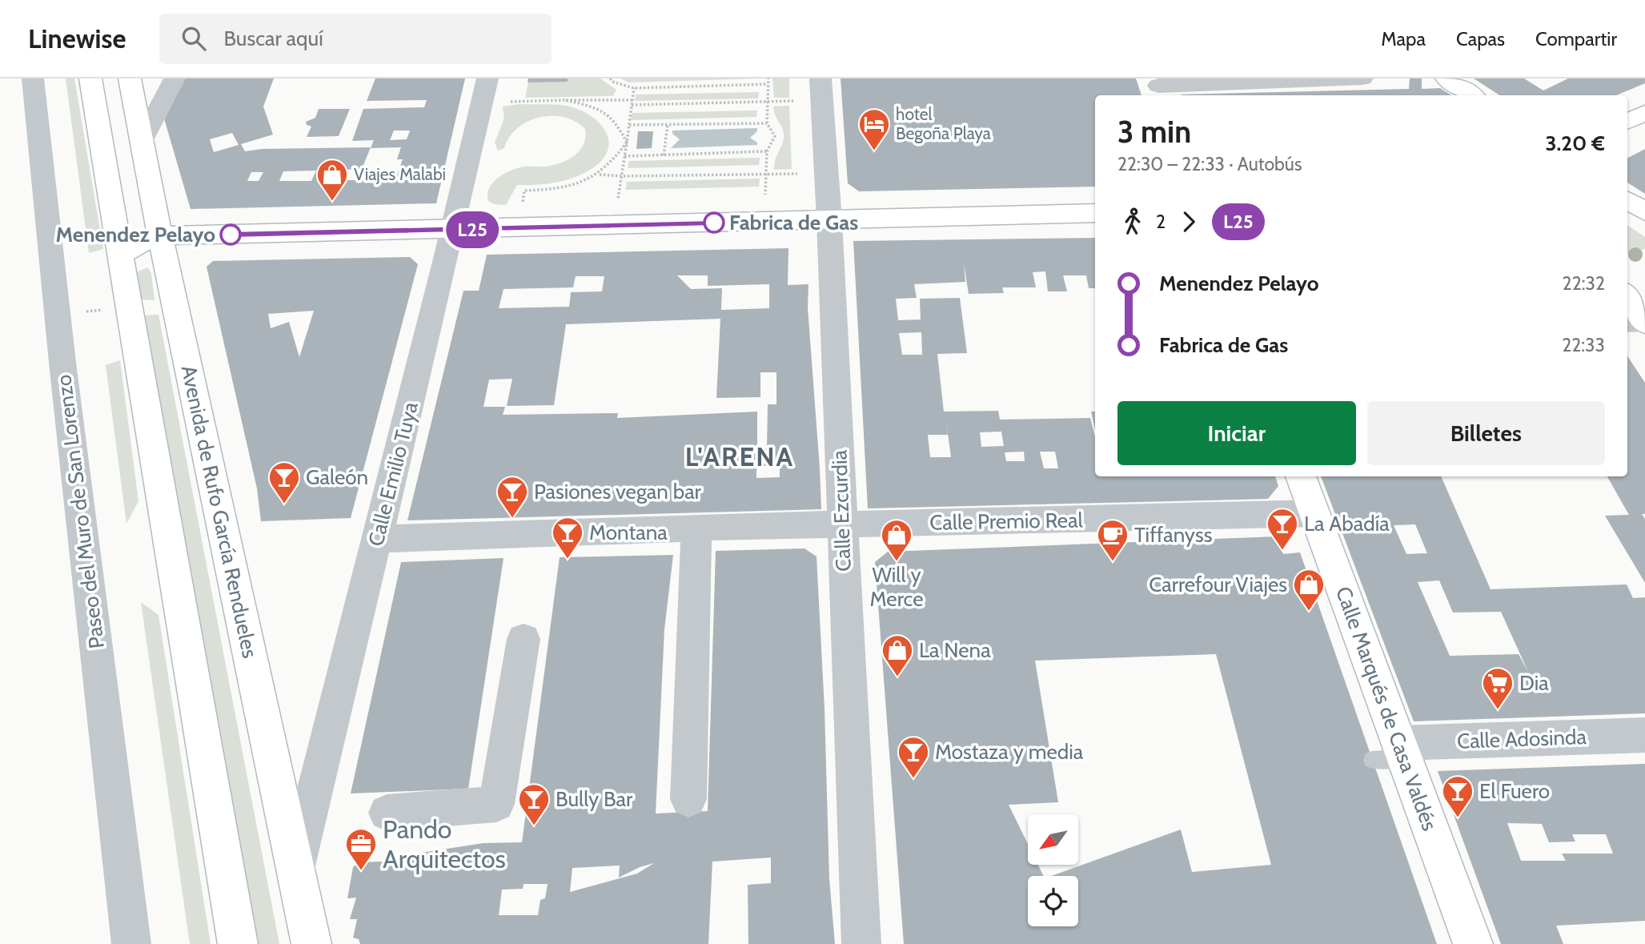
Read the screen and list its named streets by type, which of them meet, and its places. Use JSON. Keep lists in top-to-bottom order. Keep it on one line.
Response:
{"streets":{"main road":["Avenida de Rufo García Rendueles","Calle Marqués de Casa Valdés"],"street":["Calle Emilio Tuya","Calle Ezcurdia","Paseo del Muro de San Lorenzo","Calle Premio Real","Calle Adosinda"]},"crossings":[["Calle Emilio Tuya","Avenida de Rufo García Rendueles"],["Calle Emilio Tuya","Calle Premio Real"],["Calle Ezcurdia","Calle Premio Real"],["Calle Premio Real","Calle Marqués de Casa Valdés"],["Calle Marqués de Casa Valdés","Calle Adosinda"]],"districts":["L'ARENA"],"places":{"hotel":["hotel Begoña Playa"],"shop":["Viajes Malabi","Will y Merce","Carrefour Viajes","La Nena"],"other":["Fabrica de Gas","Menendez Pelayo"],"bar":["Galeón","Pasiones vegan bar","La Abadía","Montana","Mostaza y media","El Fuero","Bully Bar"],"cafe":["Tiffanyss"],"supermarket":["Dia"],"office":["Pando Arquitectos"]},"lines":["bus line L25"],"north":"bottom left","page":{"header":"Linewise","search":"Buscar aquí","nav":["Mapa","Capas","Compartir"],"on_map":"L25","heading":["3 min","22:30 – 22:33 · Autobús","3.20 €"],"legs":["2","L25"],"list":[{"name":"Menendez Pelayo","value":"22:32"},{"name":"Fabrica de Gas","value":"22:33"}],"buttons":["Iniciar","Billetes"]}}
